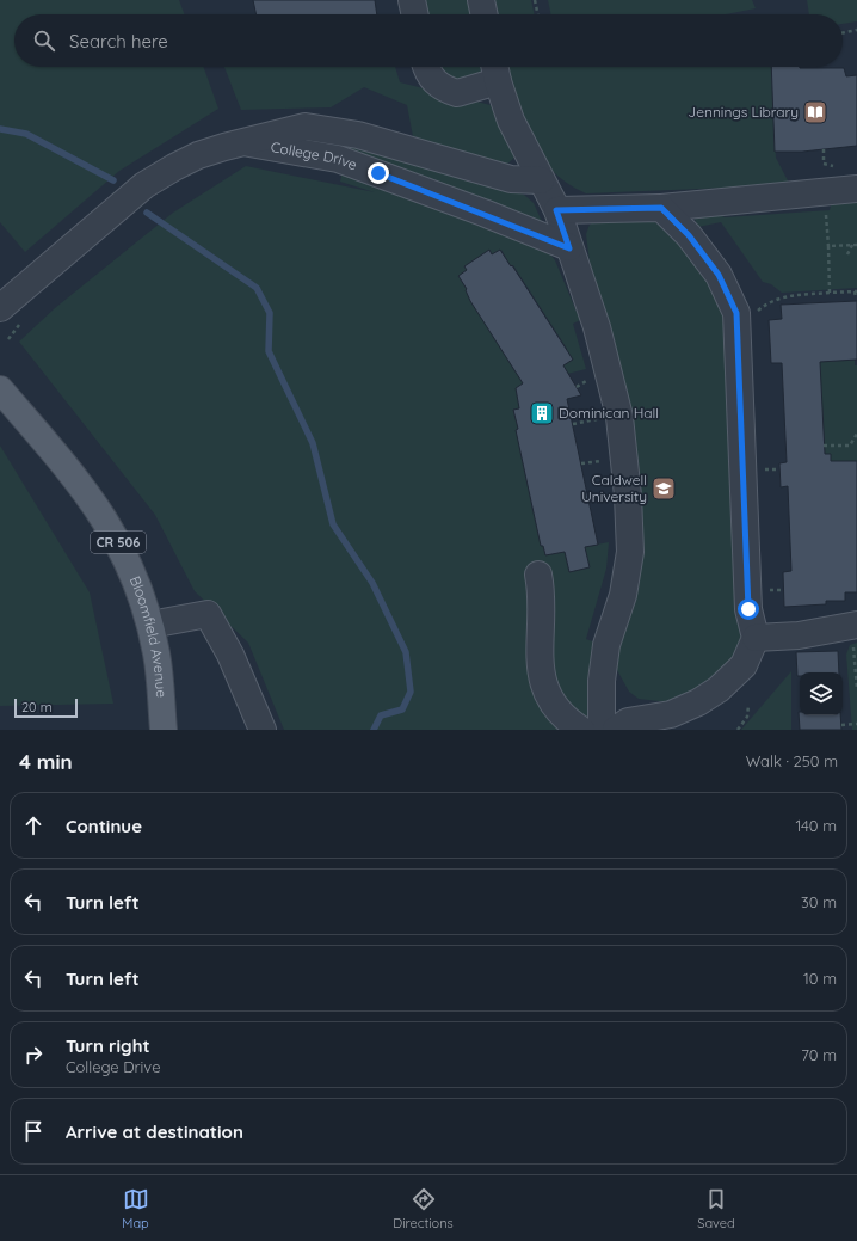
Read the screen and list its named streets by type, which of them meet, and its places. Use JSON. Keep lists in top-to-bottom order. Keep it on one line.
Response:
{"streets":{"main road":["CR 506","Bloomfield Avenue"],"lane":["College Drive"]},"places":{"library":["Jennings Library"],"building":["Dominican Hall"],"school or university":["Caldwell University"]},"scale_bar":"20 m","page":{"search":"Search here","scale":"20 m","heading":["4 min","Walk · 250 m"],"list":[["Continue","140 m"],["Turn left","30 m"],["Turn left","10 m"],["Turn right","College Drive","70 m"],"Arrive at destination"],"nav":["Map","Directions","Saved"]}}
